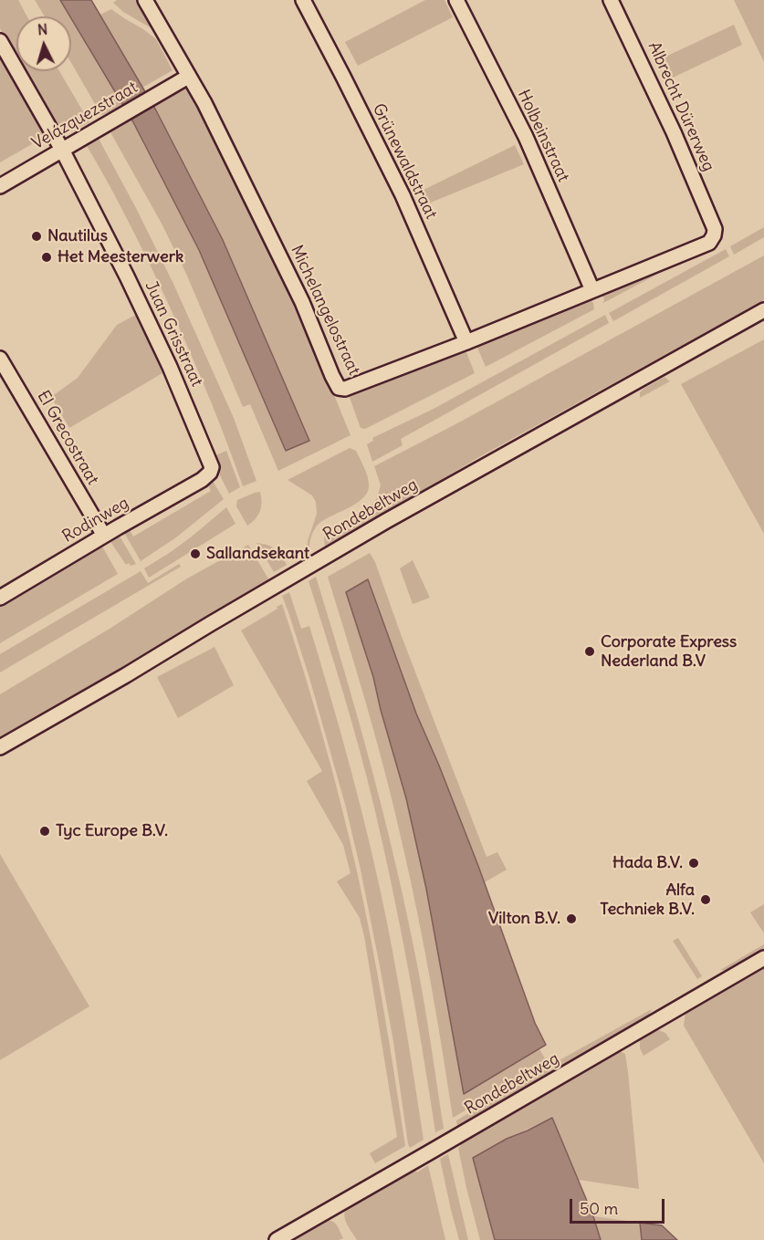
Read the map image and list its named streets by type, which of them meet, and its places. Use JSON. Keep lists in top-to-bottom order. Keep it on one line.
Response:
{"streets":{"street":["Albrecht Dürerweg","Velázquezstraat","Holbeinstraat","Grünewaldstraat","Michelangelostraat","Juan Grisstraat","El Grecostraat","Rondebeltweg","Rodinweg"]},"crossings":[["Albrecht Dürerweg","Michelangelostraat"],["Velázquezstraat","Michelangelostraat"],["Velázquezstraat","Juan Grisstraat"],["Holbeinstraat","Michelangelostraat"],["Grünewaldstraat","Michelangelostraat"],["Juan Grisstraat","Rodinweg"],["El Grecostraat","Rodinweg"]],"places":["Nautilus","Het Meesterwerk","Sallandsekant","Corporate Express Nederland B.V","Tyc Europe B.V.","Hada B.V.","Alfa Techniek B.V.","Vilton B.V."],"scale_bar":"50 m","north":"top"}
